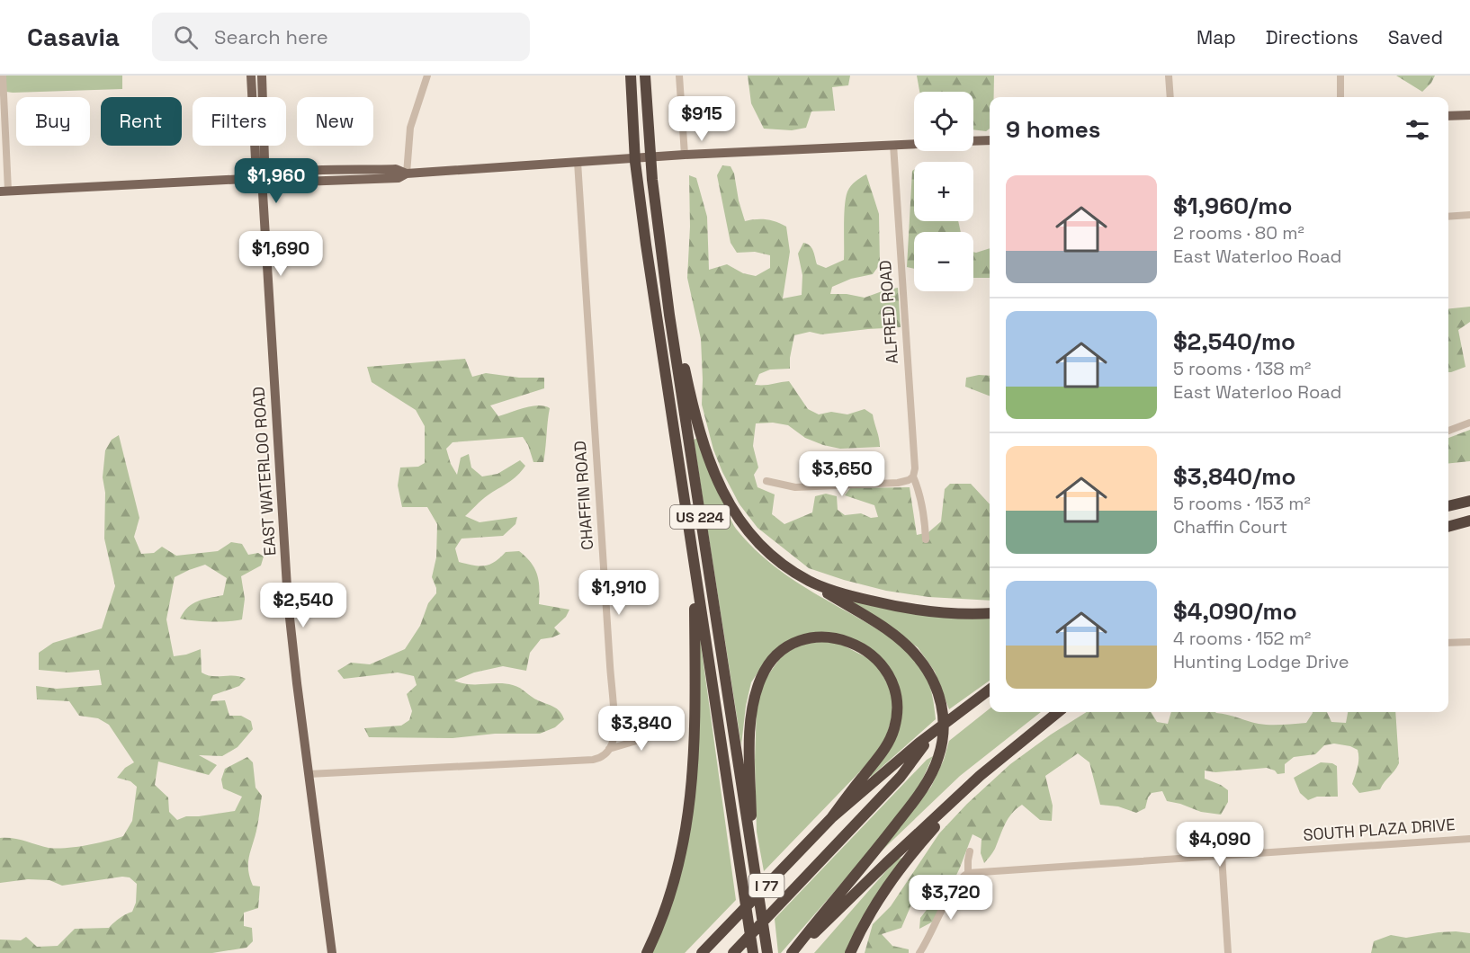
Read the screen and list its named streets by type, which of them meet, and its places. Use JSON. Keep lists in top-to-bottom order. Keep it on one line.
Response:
{"streets":{"highway":["US 224","I 77"],"main road":["EAST WATERLOO ROAD"],"street":["ALFRED ROAD","CHAFFIN ROAD","SOUTH PLAZA DRIVE"]},"page":{"header":"Casavia","search":"Search here","nav":["Map","Directions","Saved"],"map_buttons":["+","−"],"price":["$915","$1,960","$1,690","$3,650","$1,910","$2,540","$3,840","$4,090","$3,720"],"chip":["Buy","Rent","Filters","New"],"heading":"9 homes","list":[{"name":"$1,960/mo","note":"2 rooms · 80 m² · East Waterloo Road"},{"name":"$2,540/mo","note":"5 rooms · 138 m² · East Waterloo Road"},{"name":"$3,840/mo","note":"5 rooms · 153 m² · Chaffin Court"},{"name":"$4,090/mo","note":"4 rooms · 152 m² · Hunting Lodge Drive"}]}}
